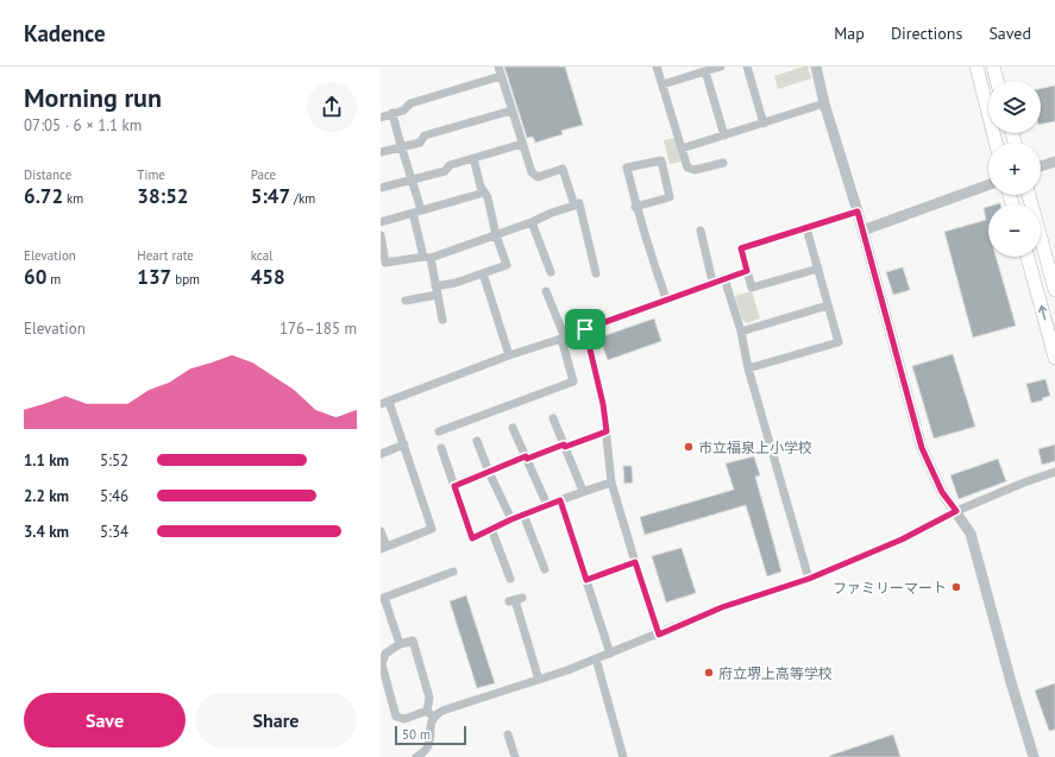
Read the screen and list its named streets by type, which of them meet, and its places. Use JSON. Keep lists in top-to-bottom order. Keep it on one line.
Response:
{"places":["市立福泉上小学校","ファミリーマート","府立堺上高等学校"],"scale_bar":"50 m","page":{"header":"Kadence","nav":["Map","Directions","Saved"],"heading":["Morning run","07:05 · 6 × 1.1 km"],"map_buttons":["+","−"],"stats":[["Distance","6.72 km"],["Time","38:52"],["Pace","5:47 /km"],["Elevation","60 m"],["Heart rate","137 bpm"],["kcal","458"]],"chart":["Elevation","176–185 m"],"list":[{"name":"1.1 km","note":"5:52"},{"name":"2.2 km","note":"5:46"},{"name":"3.4 km","note":"5:34"}],"buttons":["Save","Share"],"scale":"50 m"}}
